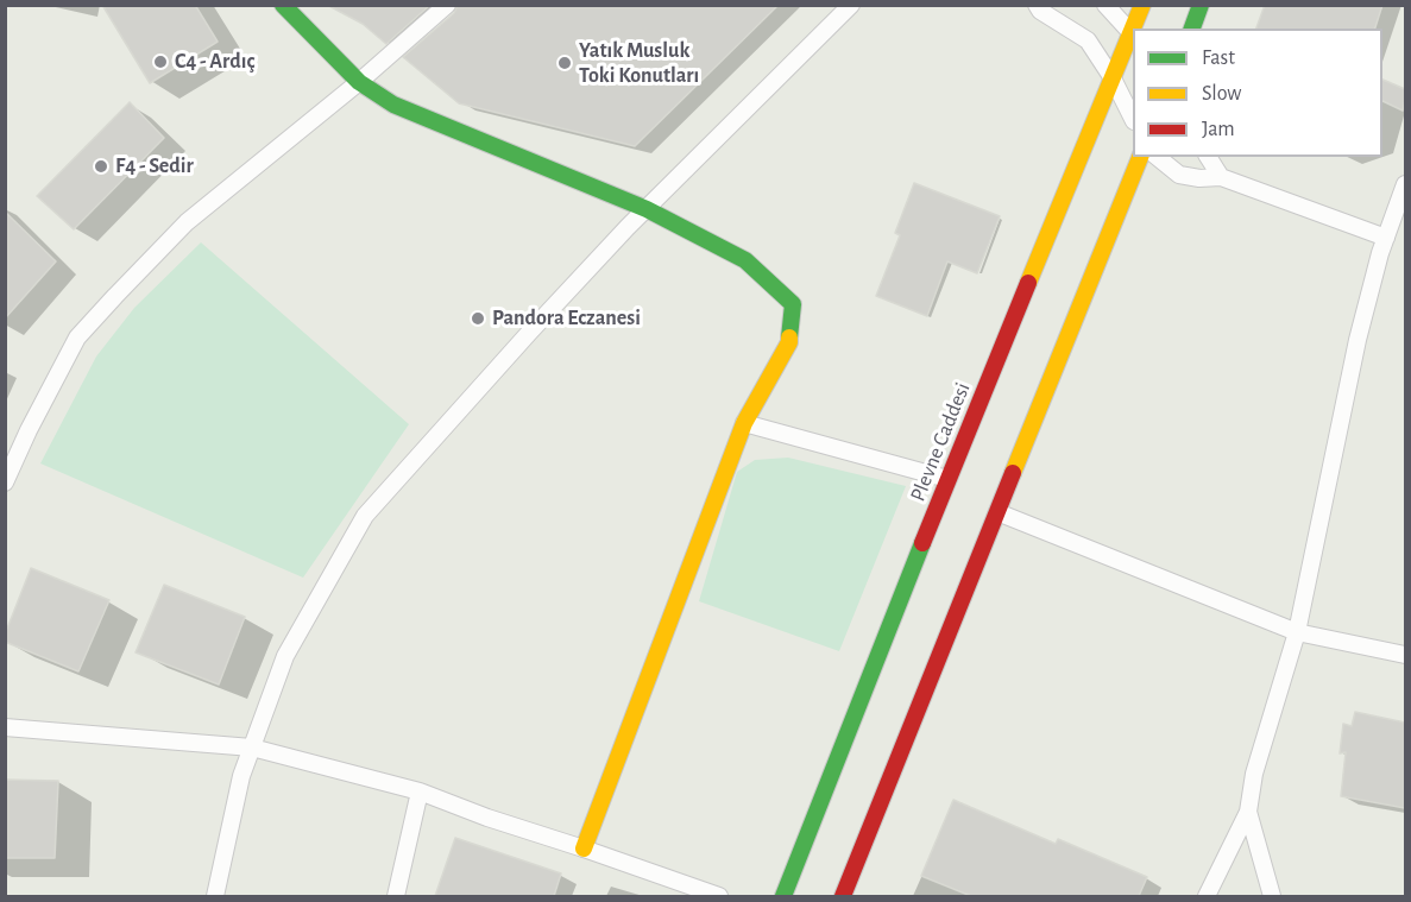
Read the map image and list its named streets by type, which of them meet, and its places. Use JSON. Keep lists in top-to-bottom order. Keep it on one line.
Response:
{"streets":{"main road":["Plevne Caddesi"]},"places":["C4 - Ardıç","Yatık Musluk Toki Konutları","F4 - Sedir","Pandora Eczanesi"],"legend":["Fast","Slow","Jam"]}
